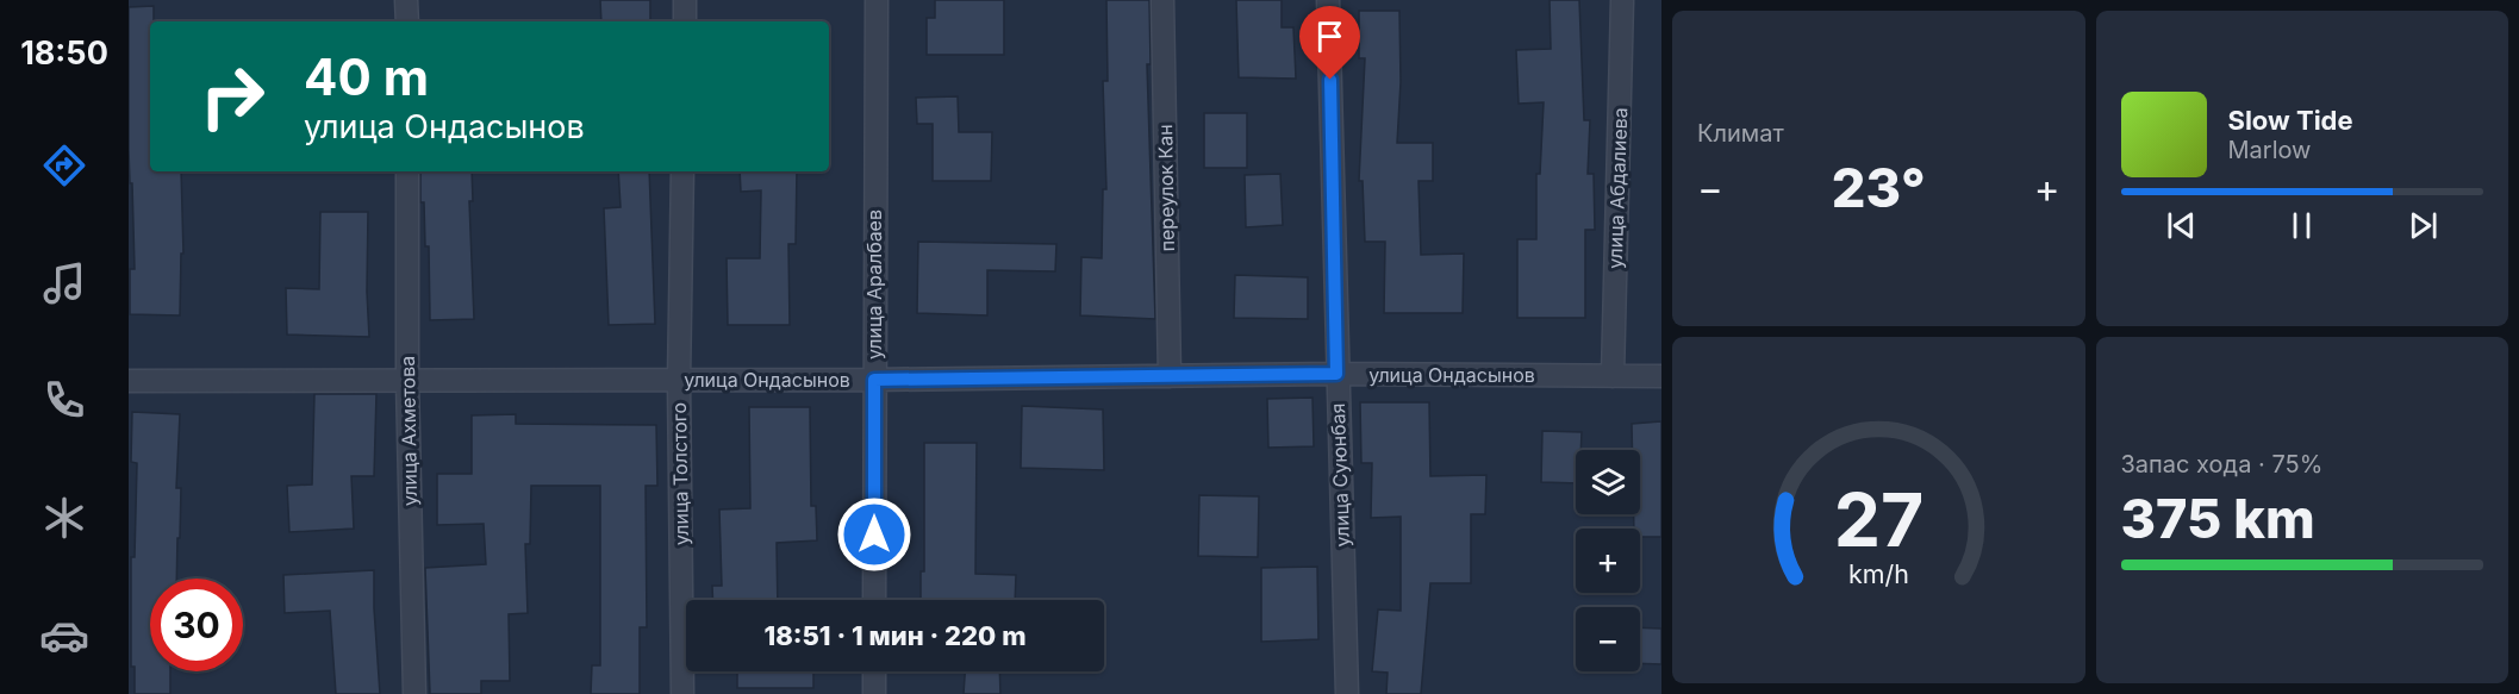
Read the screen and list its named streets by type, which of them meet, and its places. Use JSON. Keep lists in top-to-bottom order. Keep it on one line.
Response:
{"streets":{"street":["переулок Кан","улица Абдалиева","улица Аралбаев","улица Ондасынов","улица Ахметова","улица Толстого","улица Суюнбая"]},"crossings":[["переулок Кан","улица Ондасынов"],["улица Абдалиева","улица Ондасынов"],["улица Аралбаев","улица Ондасынов"],["улица Ондасынов","улица Ахметова"],["улица Ондасынов","улица Толстого"],["улица Ондасынов","улица Суюнбая"]],"page":{"tabs":"18:50","tile":["Климат",["Запас хода · 75%","375 km"]],"turn":["40 m","улица Ондасынов"],"song":["Slow Tide","Marlow"],"heat":["−","23°","+"],"map_buttons":["+","−"],"limit":"30","trip":"18:51 · 1 мин · 220 m","gauge":["27","km/h"]}}
